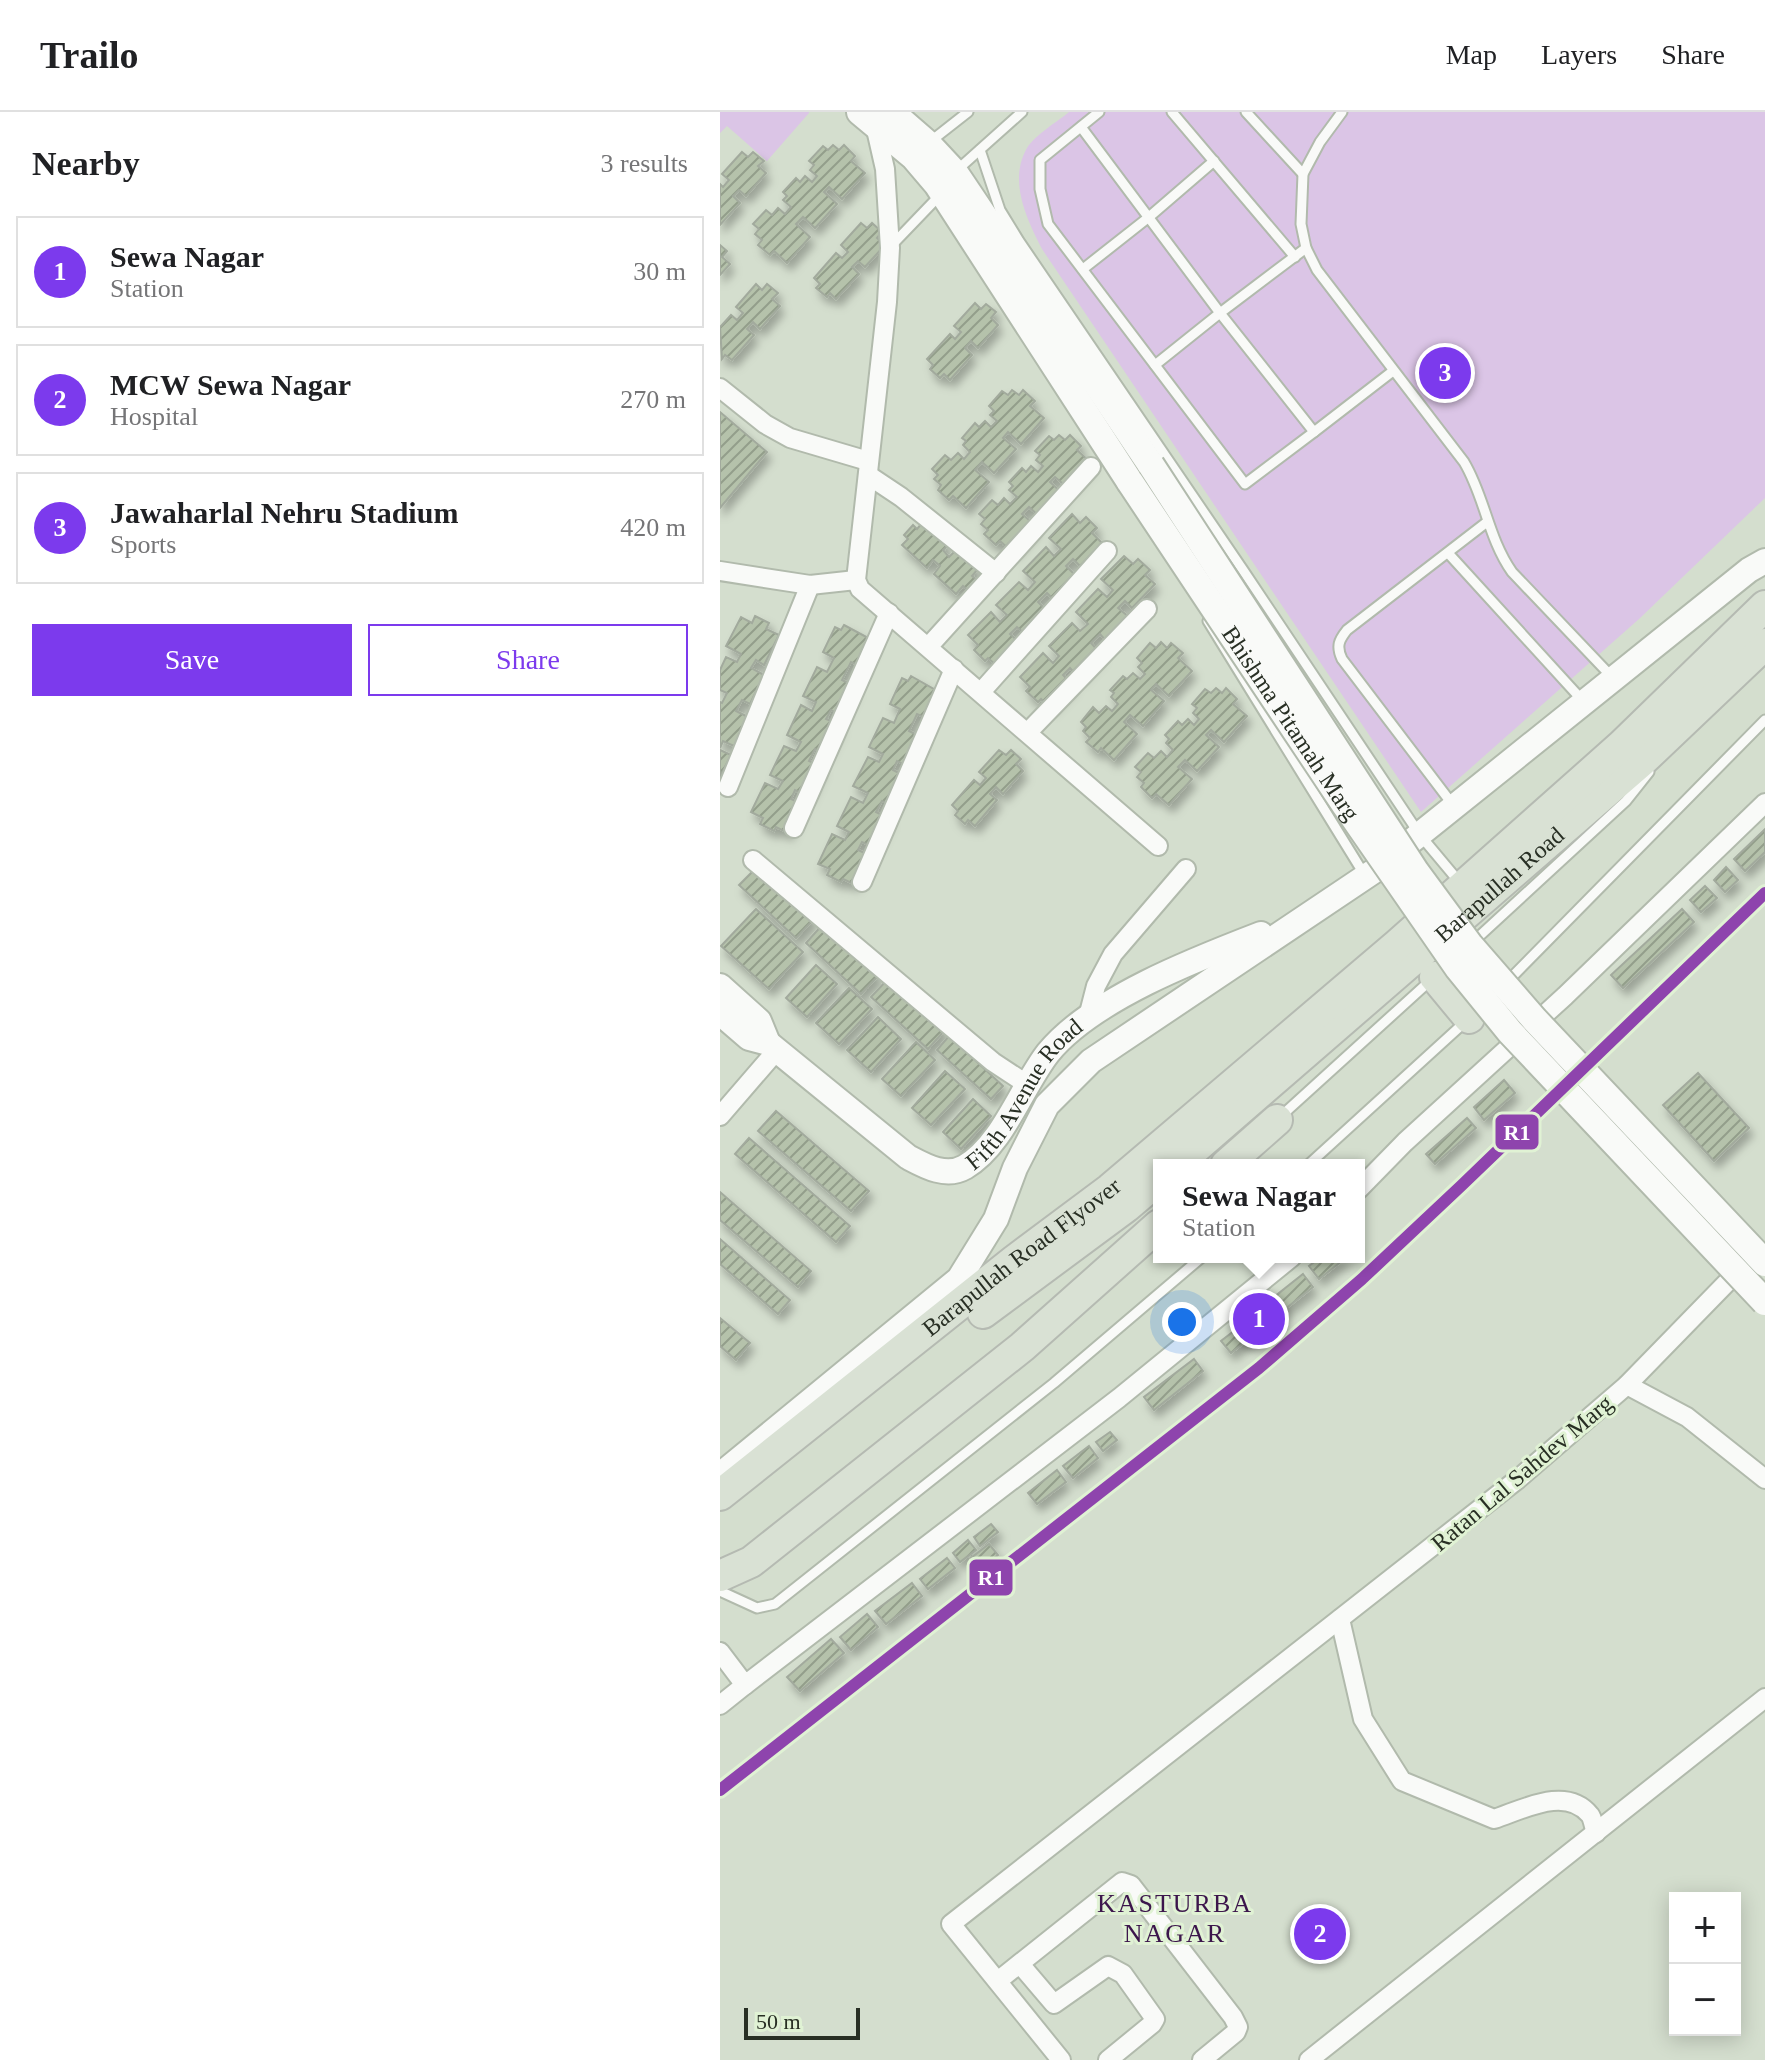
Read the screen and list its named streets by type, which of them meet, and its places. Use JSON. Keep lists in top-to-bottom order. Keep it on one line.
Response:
{"streets":{"highway":["Barapullah Road","Barapullah Road Flyover"],"main road":["Bhishma Pitamah Marg"],"street":["Fifth Avenue Road","Ratan Lal Sahdev Marg"]},"crossings":[["Barapullah Road","Barapullah Road Flyover"]],"districts":["KASTURBA NAGAR"],"lines":["transit line R1"],"scale_bar":"50 m","page":{"header":"Trailo","nav":["Map","Layers","Share"],"heading":["Nearby","3 results"],"list":[{"mark":"1","name":"Sewa Nagar","note":"Station","value":"30 m"},{"mark":"2","name":"MCW Sewa Nagar","note":"Hospital","value":"270 m"},{"mark":"3","name":"Jawaharlal Nehru Stadium","note":"Sports","value":"420 m"}],"pins":["3","1","2"],"buttons":["Save","Share"],"popup":["Sewa Nagar","Station"],"map_buttons":["+","−"],"scale":"50 m"}}
